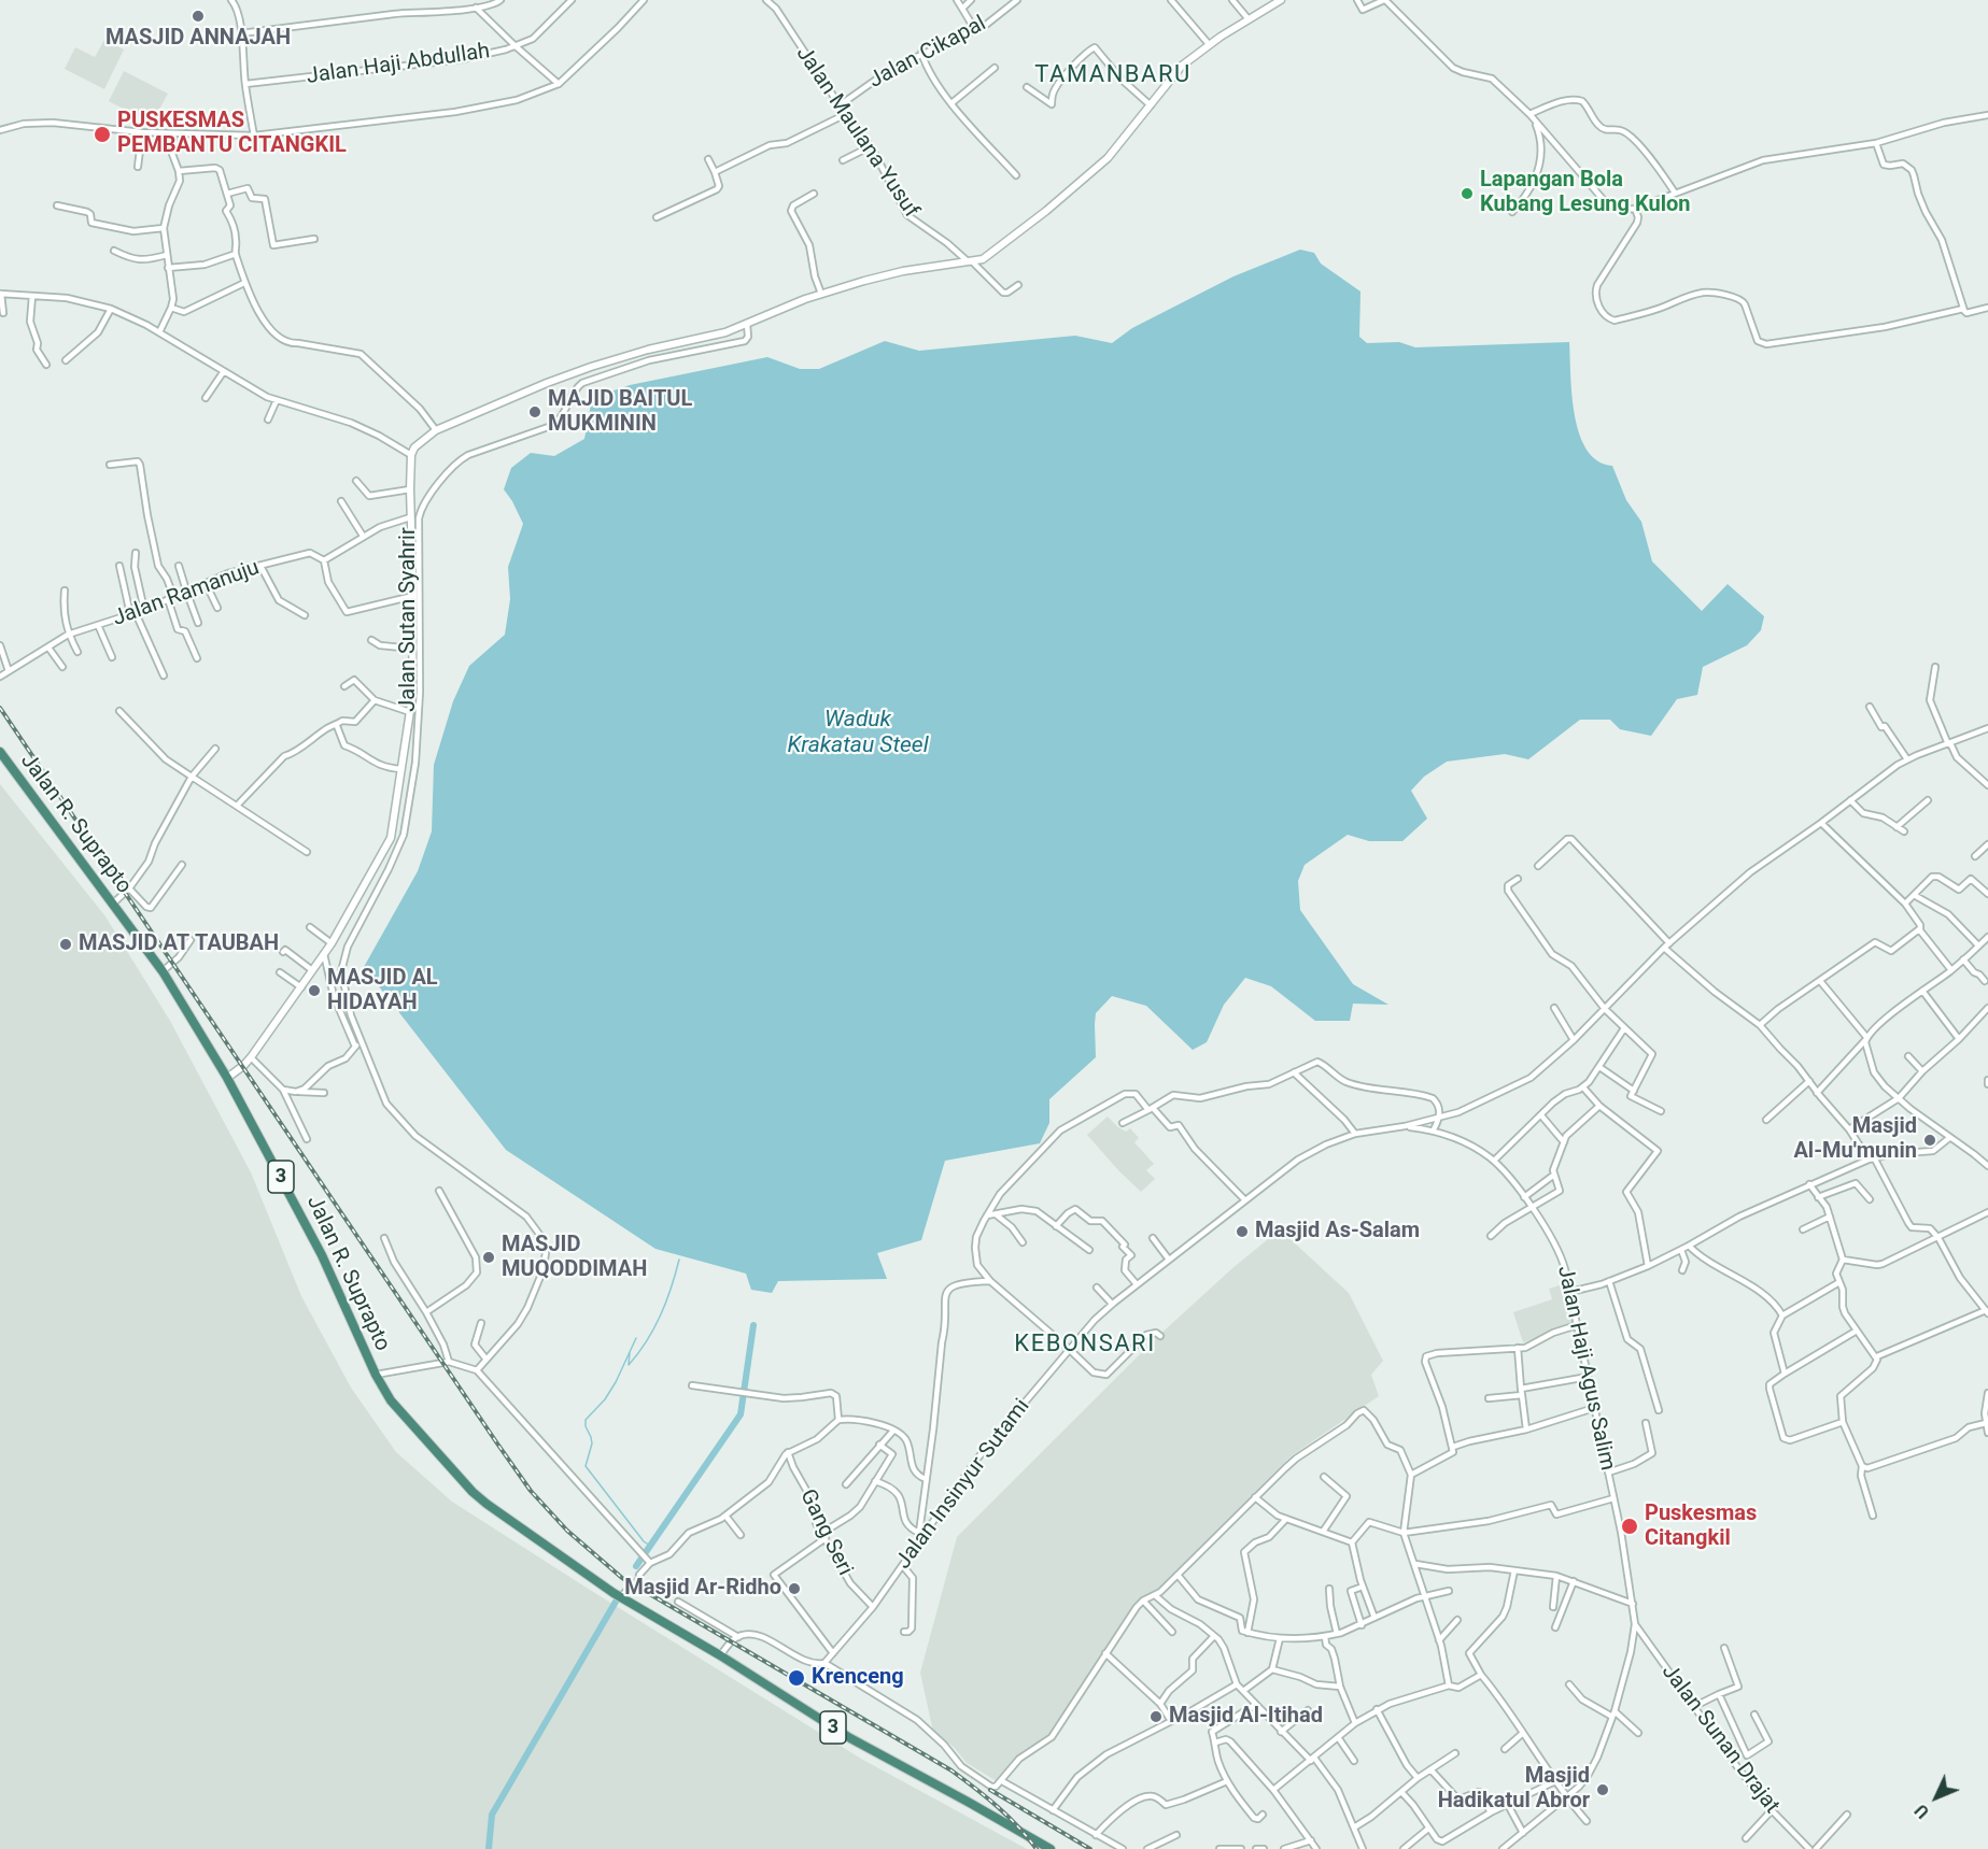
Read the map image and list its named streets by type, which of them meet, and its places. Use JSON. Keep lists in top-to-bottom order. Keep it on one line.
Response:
{"streets":{"highway":["Jalan R. Suprapto","3"],"street":["Jalan Cikapal","Jalan Haji Abdullah","Jalan Maulana Yusuf","Jalan Ramanuju","Jalan Sutan Syahrir","Jalan Haji Agus Salim","Jalan Insinyur Sutami","Gang Seri","Jalan Sunan Drajat"]},"crossings":[["Jalan Cikapal","Jalan Maulana Yusuf"],["Jalan Sutan Syahrir","Jalan R. Suprapto"],["Jalan R. Suprapto","3"],["Jalan Haji Agus Salim","Jalan Insinyur Sutami"],["Jalan Haji Agus Salim","Jalan Sunan Drajat"],["Jalan Insinyur Sutami","Gang Seri"]],"districts":["TAMANBARU","KEBONSARI"],"water":["Waduk Krakatau Steel"],"places":["MASJID ANNAJAH","PUSKESMAS PEMBANTU CITANGKIL","Lapangan Bola Kubang Lesung Kulon","MAJID BAITUL MUKMININ","MASJID AT TAUBAH","MASJID AL HIDAYAH","Masjid Al-Mu'munin","Masjid As-Salam","MASJID MUQODDIMAH","Puskesmas Citangkil","Masjid Ar-Ridho","Krenceng","Masjid Al-Itihad","Masjid Hadikatul Abror"],"north":"bottom left"}
